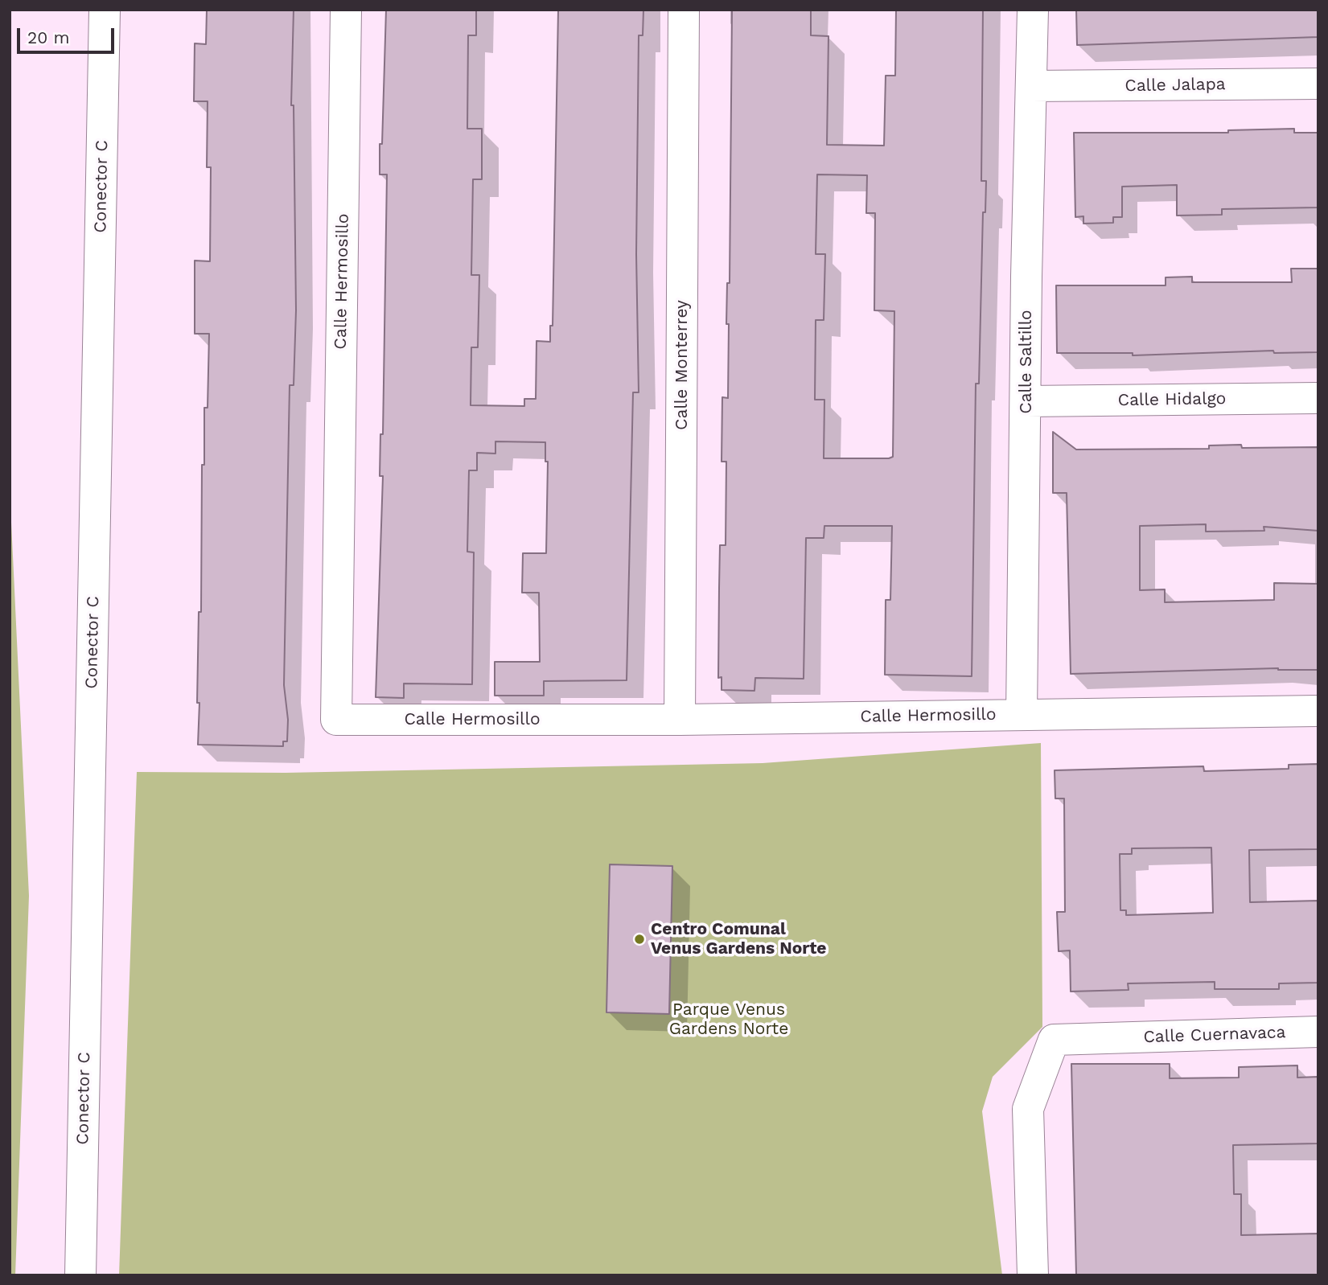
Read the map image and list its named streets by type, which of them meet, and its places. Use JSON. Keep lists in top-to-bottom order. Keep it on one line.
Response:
{"streets":{"street":["Calle Jalapa","Conector C","Calle Hermosillo","Calle Saltillo","Calle Monterrey","Calle Hidalgo","Calle Cuernavaca"]},"crossings":[["Calle Jalapa","Calle Saltillo"],["Calle Hermosillo","Calle Saltillo"],["Calle Hermosillo","Calle Monterrey"],["Calle Saltillo","Calle Hidalgo"]],"parks":["Parque Venus Gardens Norte"],"places":["Centro Comunal Venus Gardens Norte"],"scale_bar":"20 m"}
